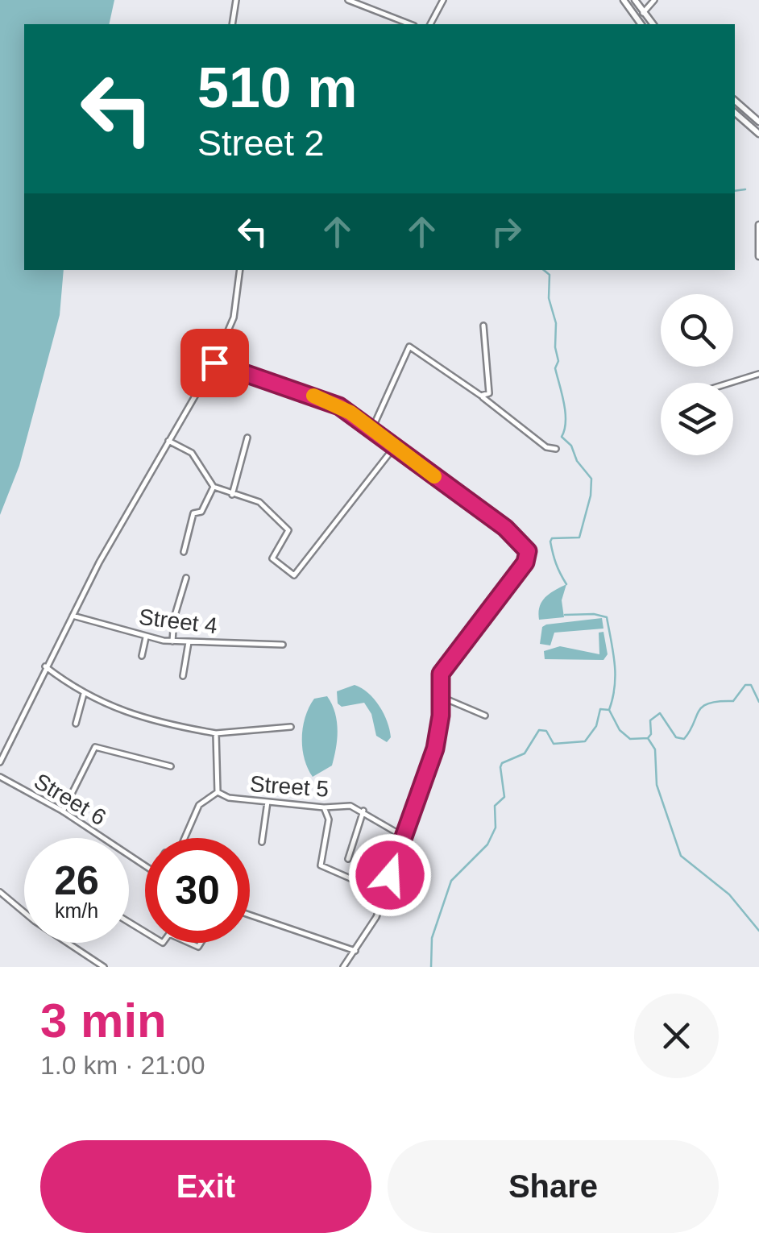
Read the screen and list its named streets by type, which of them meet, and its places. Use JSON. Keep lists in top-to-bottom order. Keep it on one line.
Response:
{"streets":{"street":["Street 4","Street 5","Street 6"]},"page":{"turn":["510 m","Street 2"],"speed":"26 km/h","limit":"30","heading":["3 min","1.0 km · 21:00"],"buttons":["Exit","Share"]}}
